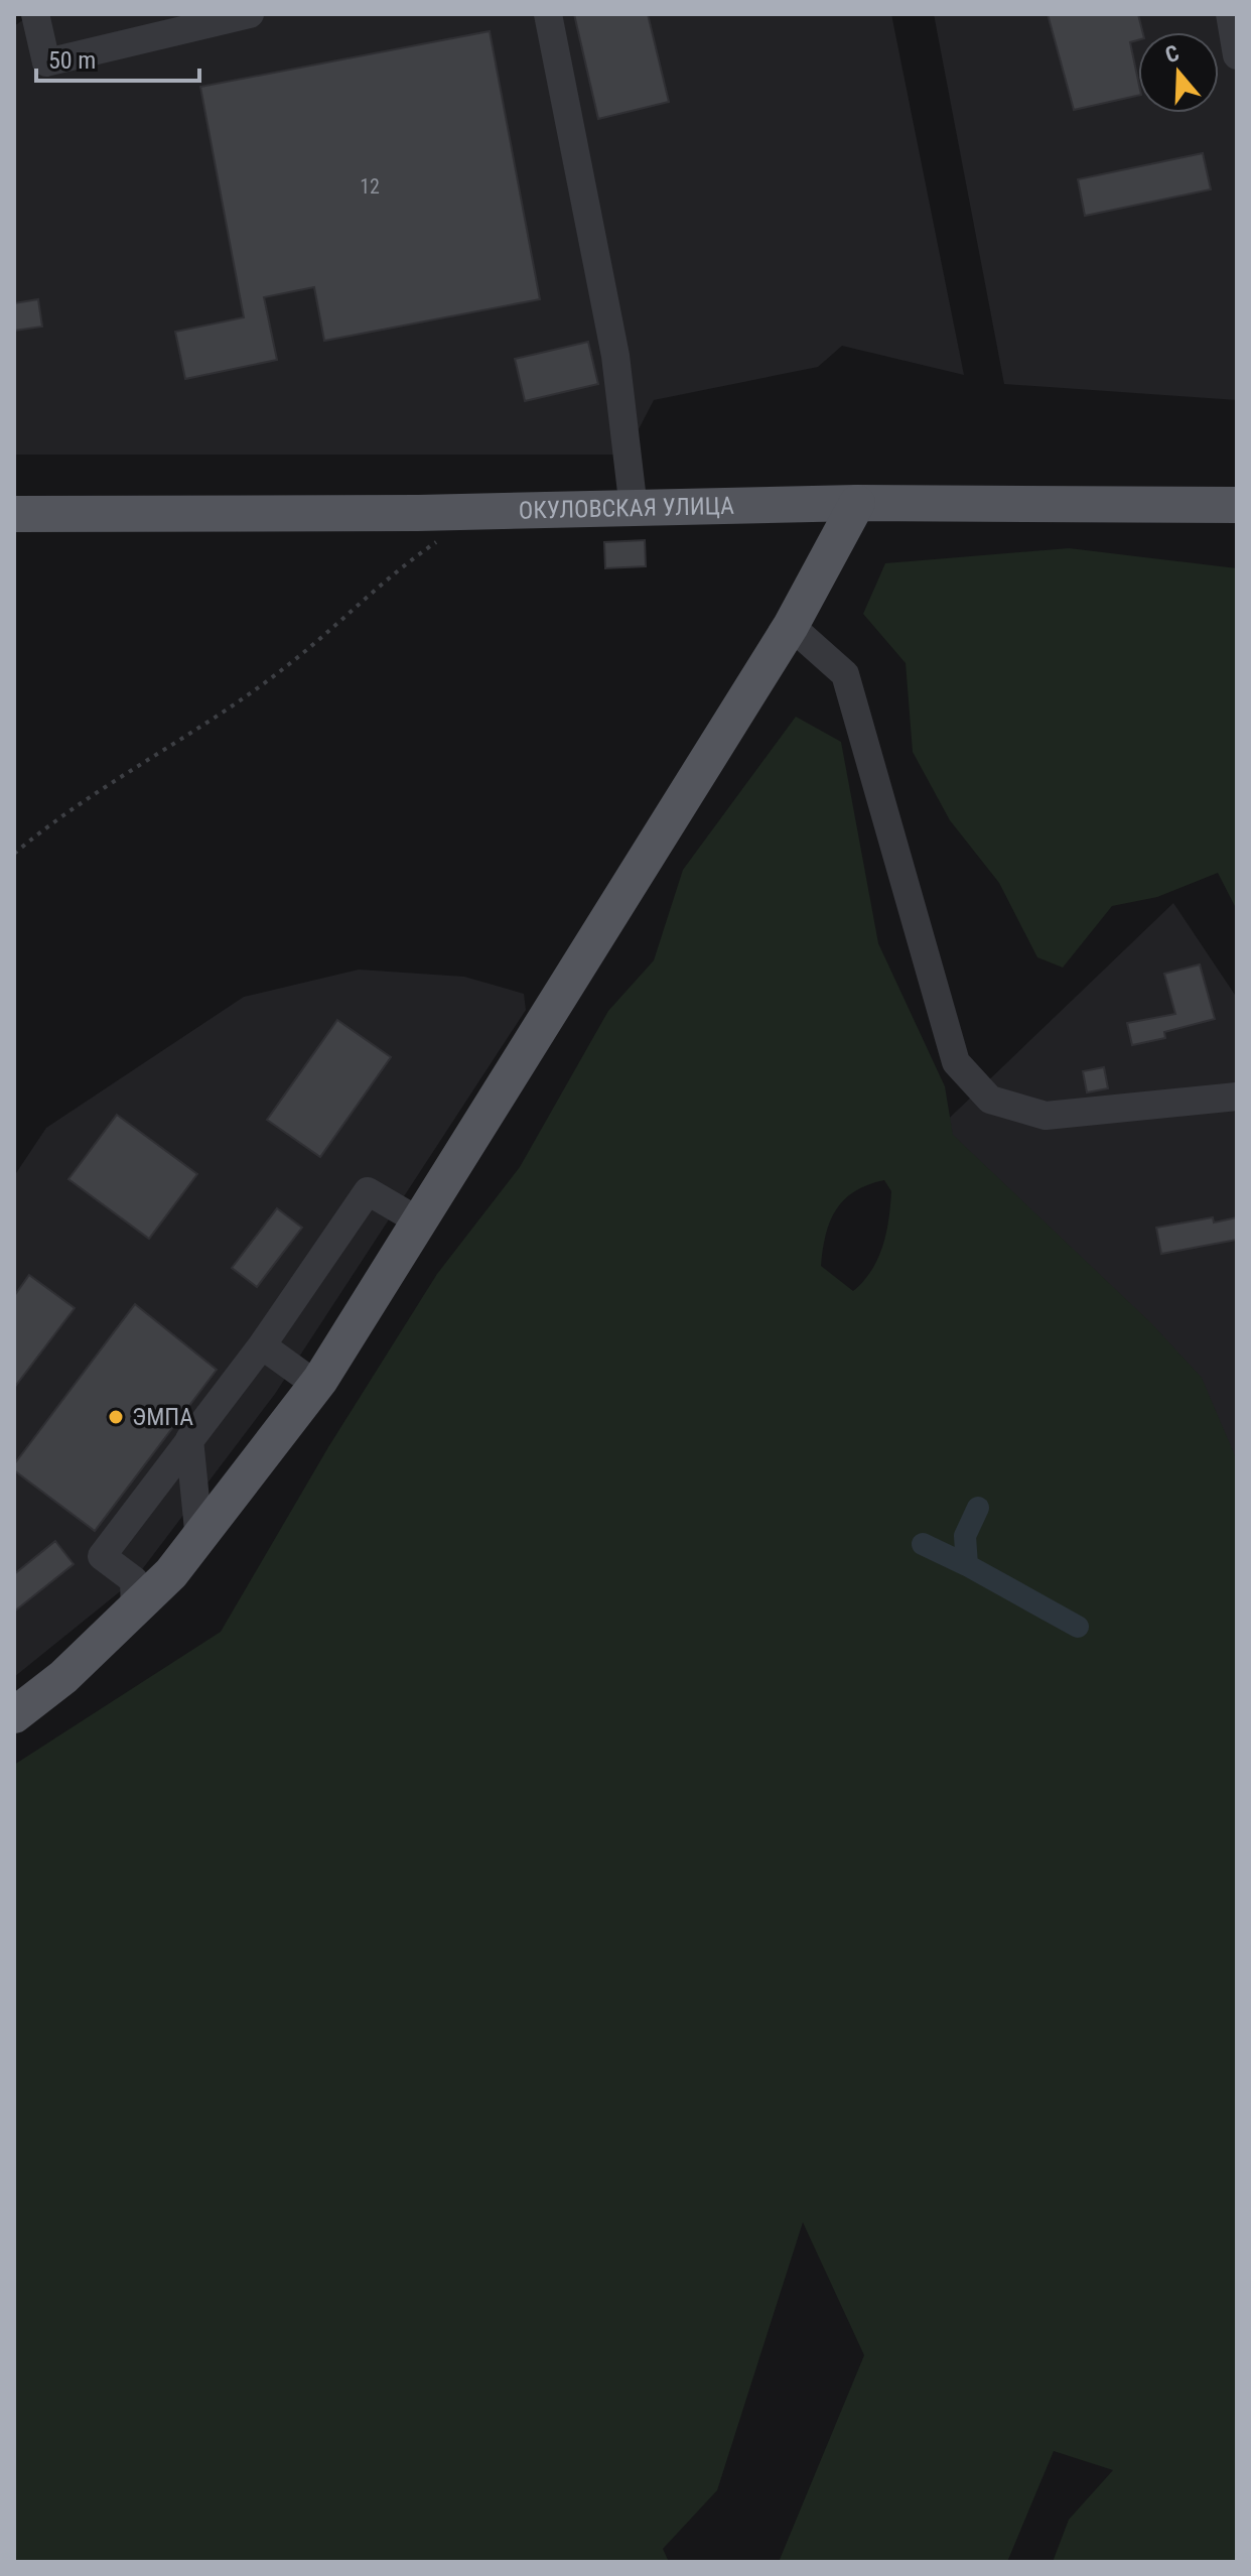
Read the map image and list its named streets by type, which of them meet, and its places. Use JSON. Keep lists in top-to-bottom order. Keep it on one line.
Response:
{"streets":{"main road":["ОКУЛОВСКАЯ УЛИЦА"]},"places":["ЭМПА"],"house_numbers":["12"],"scale_bar":"50 m","north":"top"}
